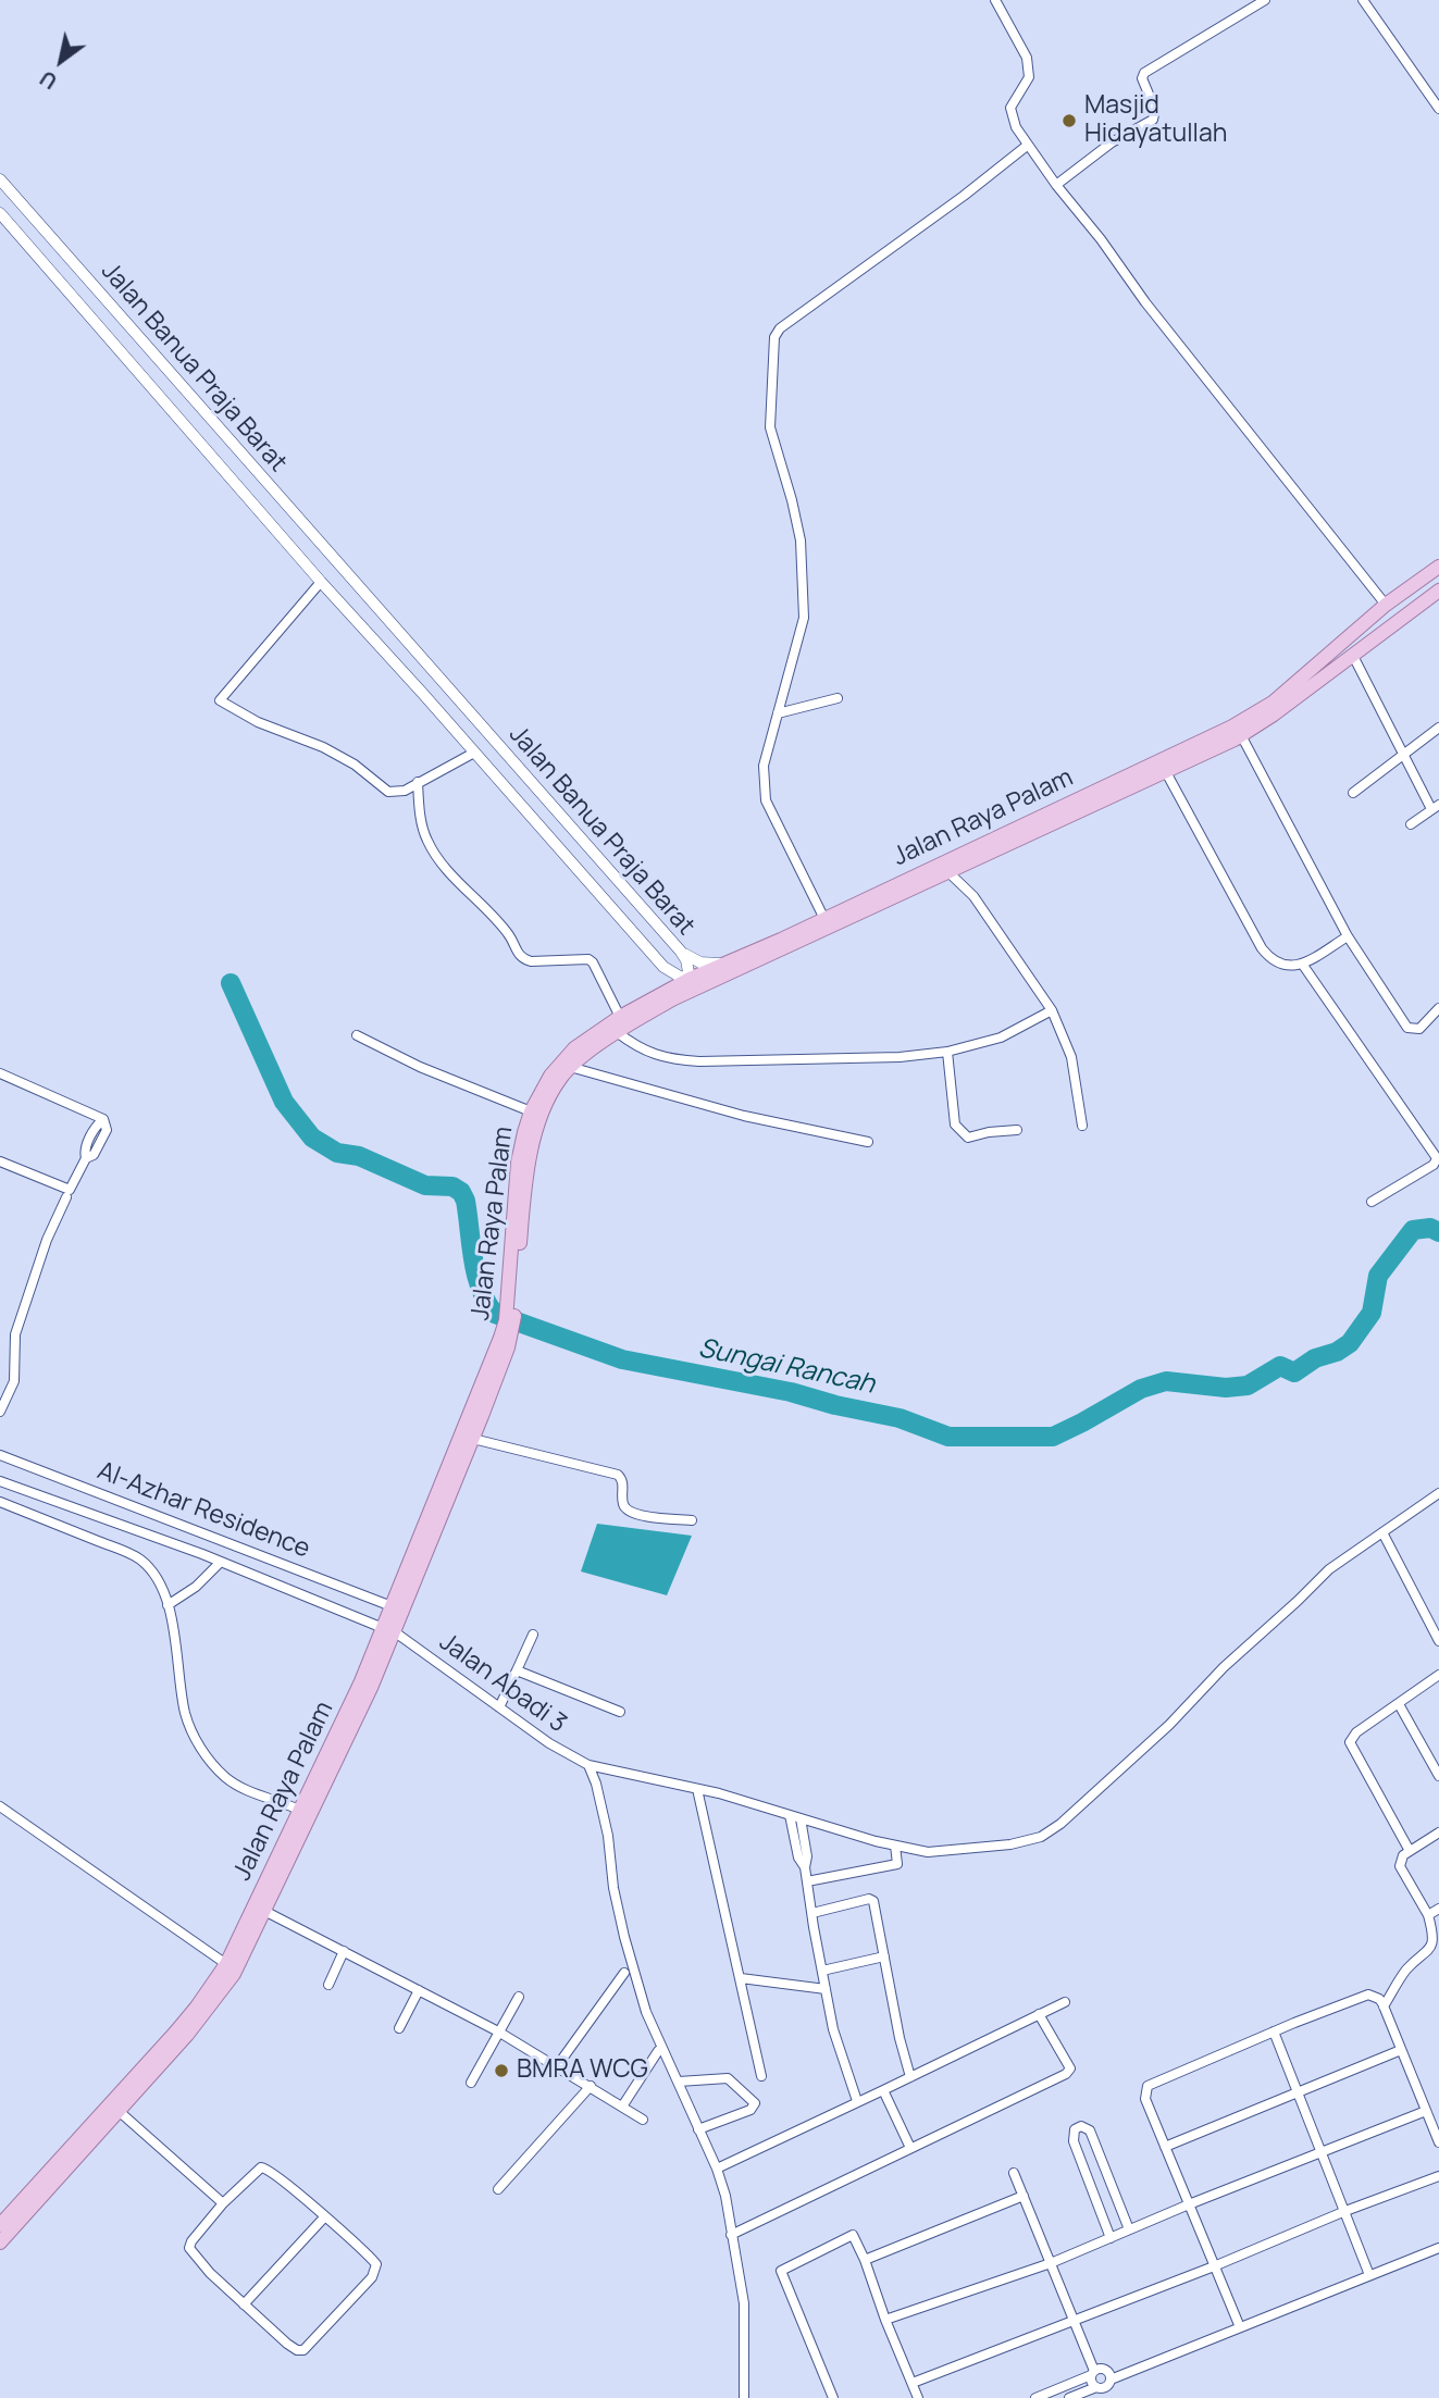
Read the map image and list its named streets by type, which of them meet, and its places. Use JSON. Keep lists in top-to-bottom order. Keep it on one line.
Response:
{"streets":{"main road":["Jalan Raya Palam"],"street":["Jalan Banua Praja Barat","Al-Azhar Residence","Jalan Abadi 3"]},"crossings":[["Jalan Banua Praja Barat","Jalan Raya Palam"],["Jalan Raya Palam","Al-Azhar Residence"],["Jalan Raya Palam","Jalan Abadi 3"],["Al-Azhar Residence","Jalan Abadi 3"]],"water":["Sungai Rancah"],"places":["Masjid Hidayatullah","BMRA WCG"],"north":"bottom left"}
